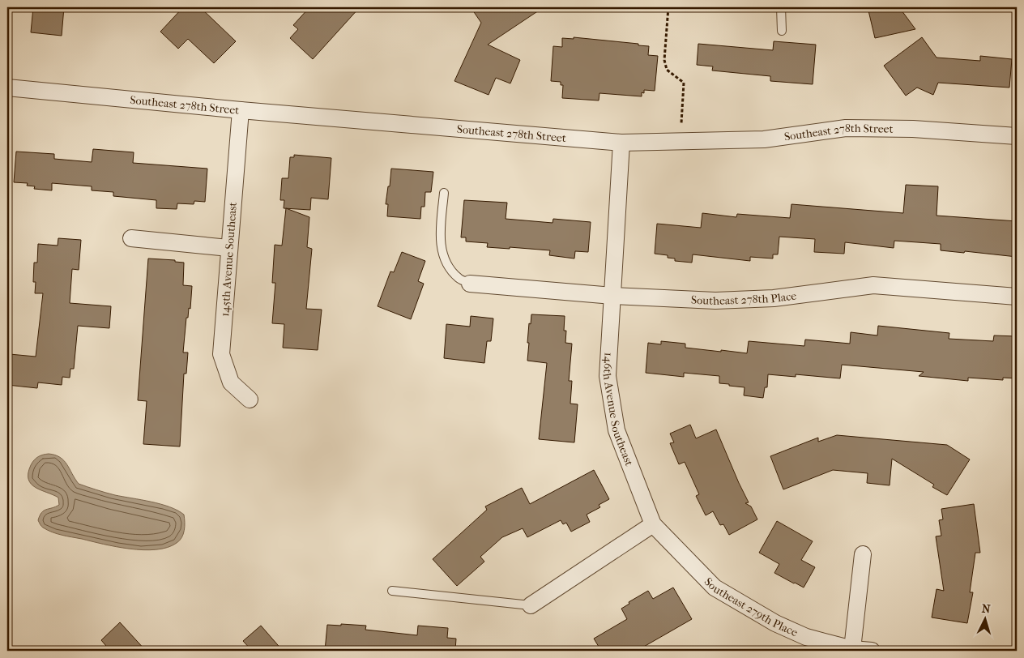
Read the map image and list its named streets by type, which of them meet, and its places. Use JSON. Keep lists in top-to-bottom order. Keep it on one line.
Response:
{"streets":{"street":["Southeast 278th Street","145th Avenue Southeast","Southeast 278th Place","146th Avenue Southeast","Southeast 279th Place"]},"crossings":[["Southeast 278th Street","145th Avenue Southeast"],["Southeast 278th Street","146th Avenue Southeast"],["Southeast 278th Place","146th Avenue Southeast"],["146th Avenue Southeast","Southeast 279th Place"]],"north":"top"}
